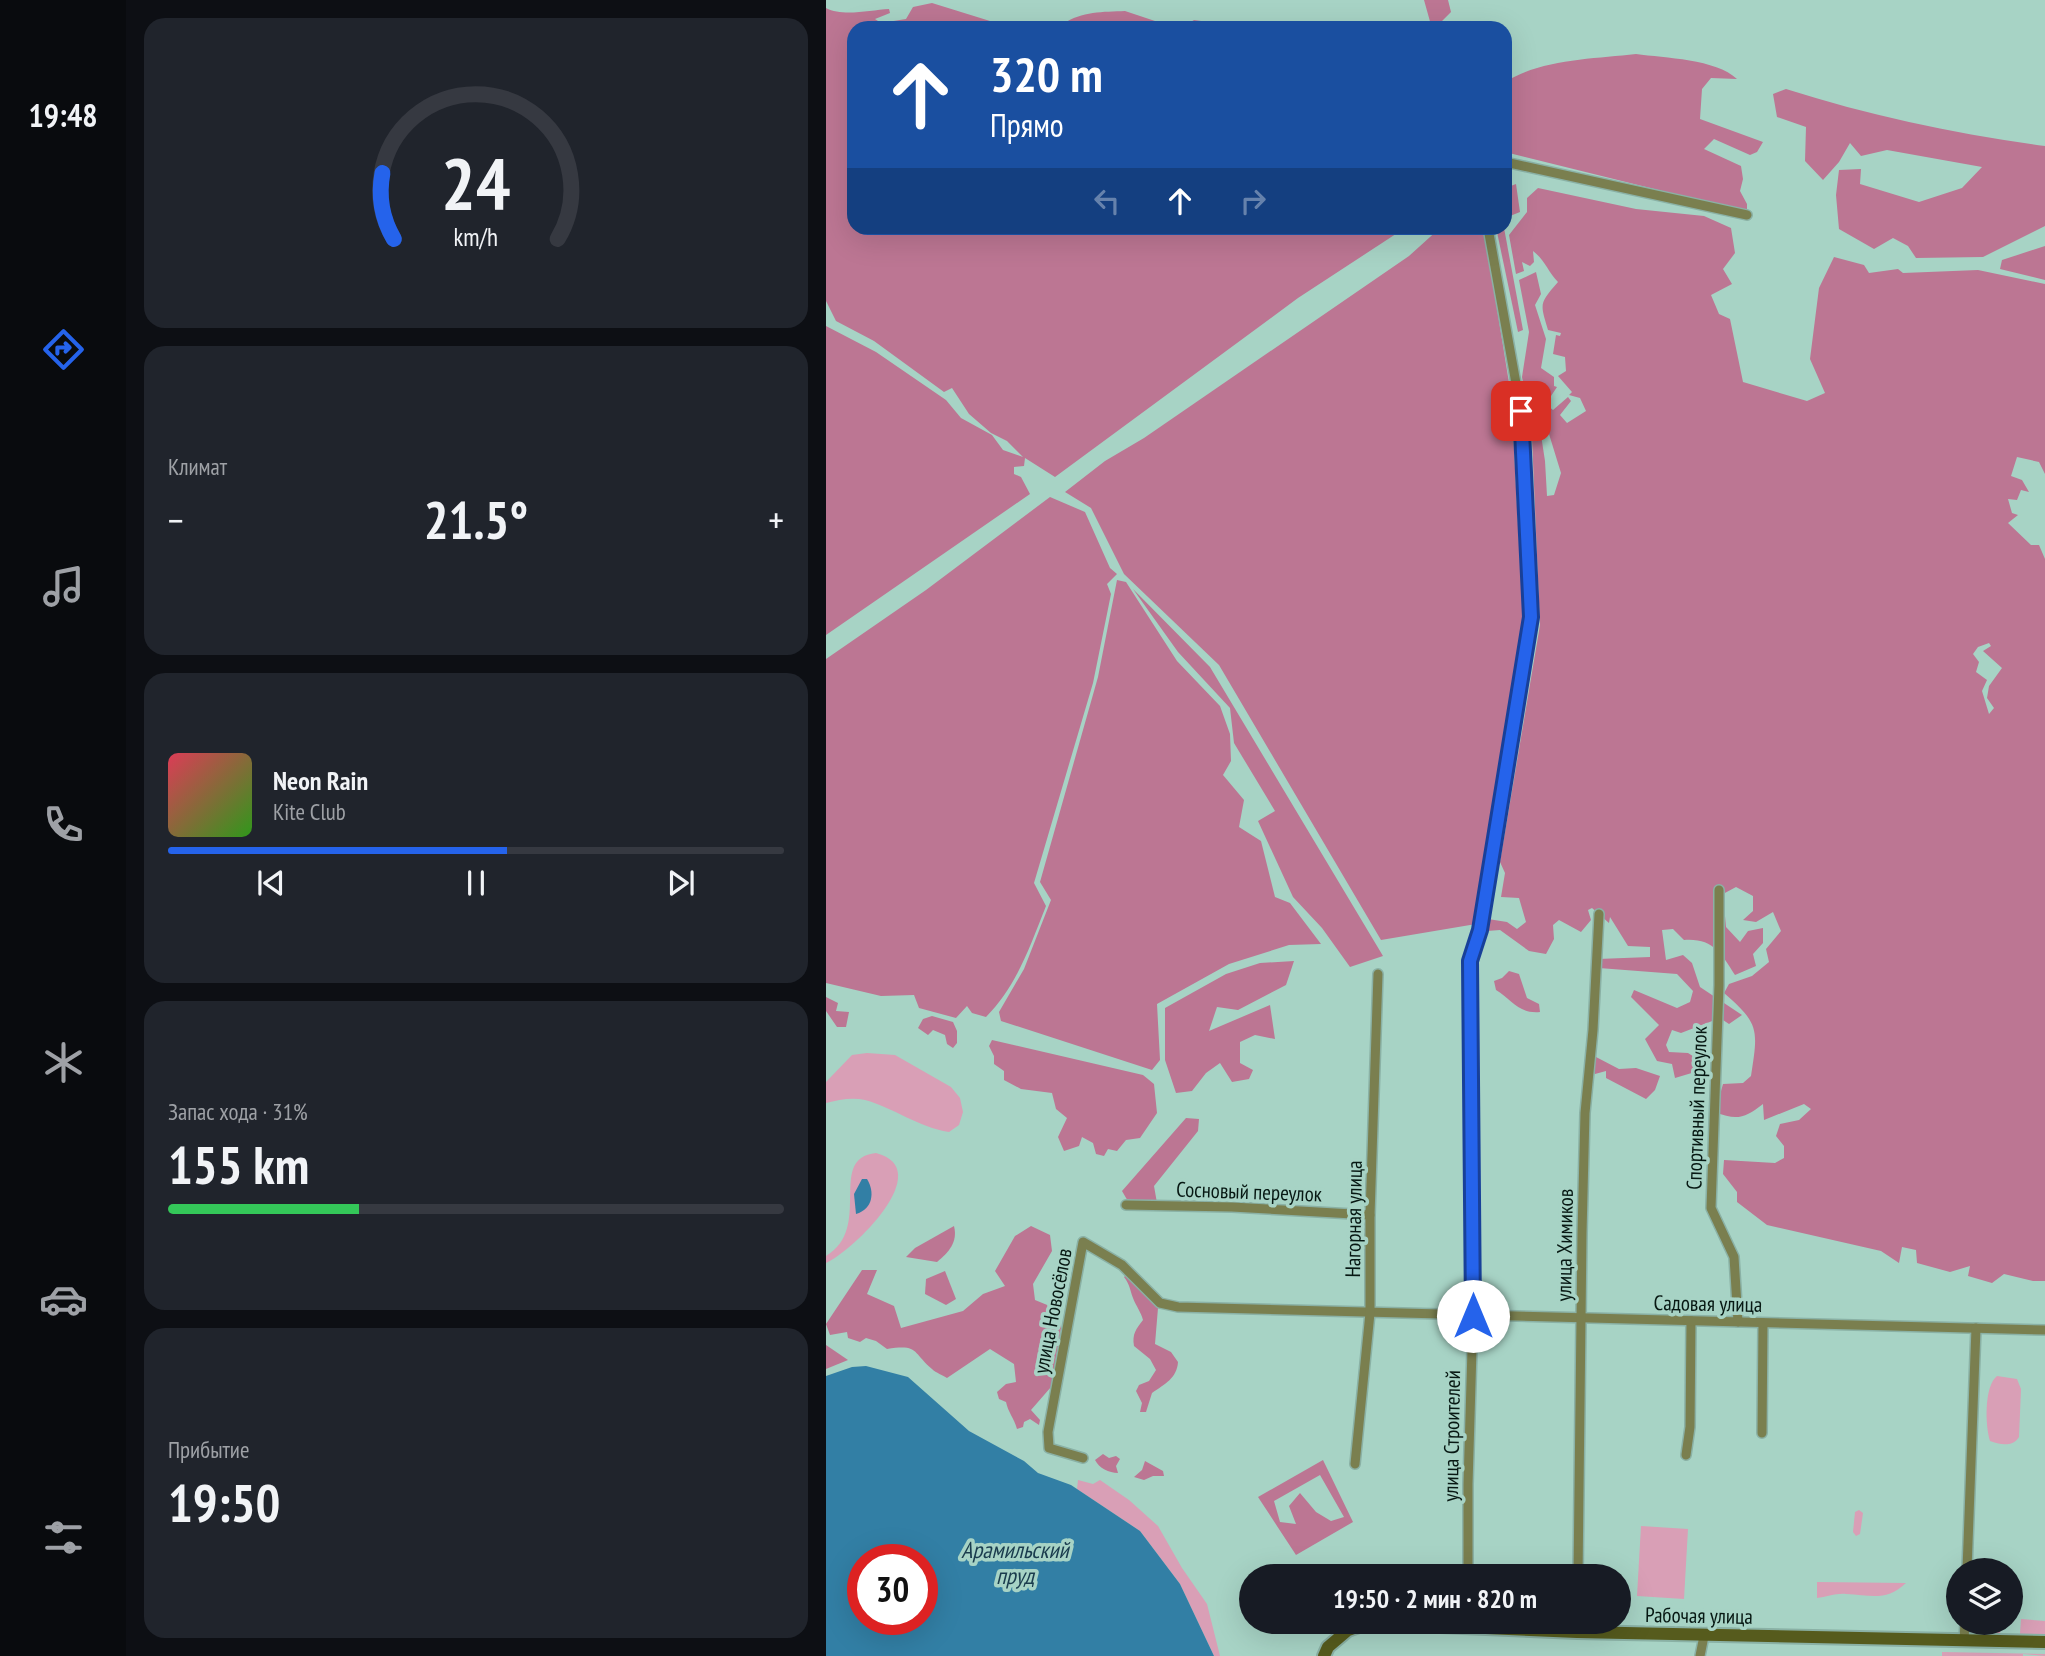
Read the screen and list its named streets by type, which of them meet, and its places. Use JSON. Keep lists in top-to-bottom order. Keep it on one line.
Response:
{"streets":{"main road":["Рабочая улица"],"street":["Спортивный переулок","Сосновый переулок","Нагорная улица","улица Химиков","Садовая улица","улица Новосёлов","улица Строителей"]},"crossings":[["Спортивный переулок","Садовая улица"],["Сосновый переулок","Нагорная улица"],["Нагорная улица","Садовая улица"],["Нагорная улица","улица Новосёлов"],["улица Химиков","Садовая улица"],["Садовая улица","улица Новосёлов"],["Садовая улица","улица Строителей"]],"water":["Арамильский пруд"],"page":{"tabs":"19:48","turn":["320 m","Прямо"],"tile":["Климат",["Запас хода · 31%","155 km"],["Прибытие","19:50"]],"heat":["−","21.5°","+"],"song":["Neon Rain","Kite Club"],"limit":"30","trip":"19:50 · 2 мин · 820 m","gauge":["24","km/h"]}}
